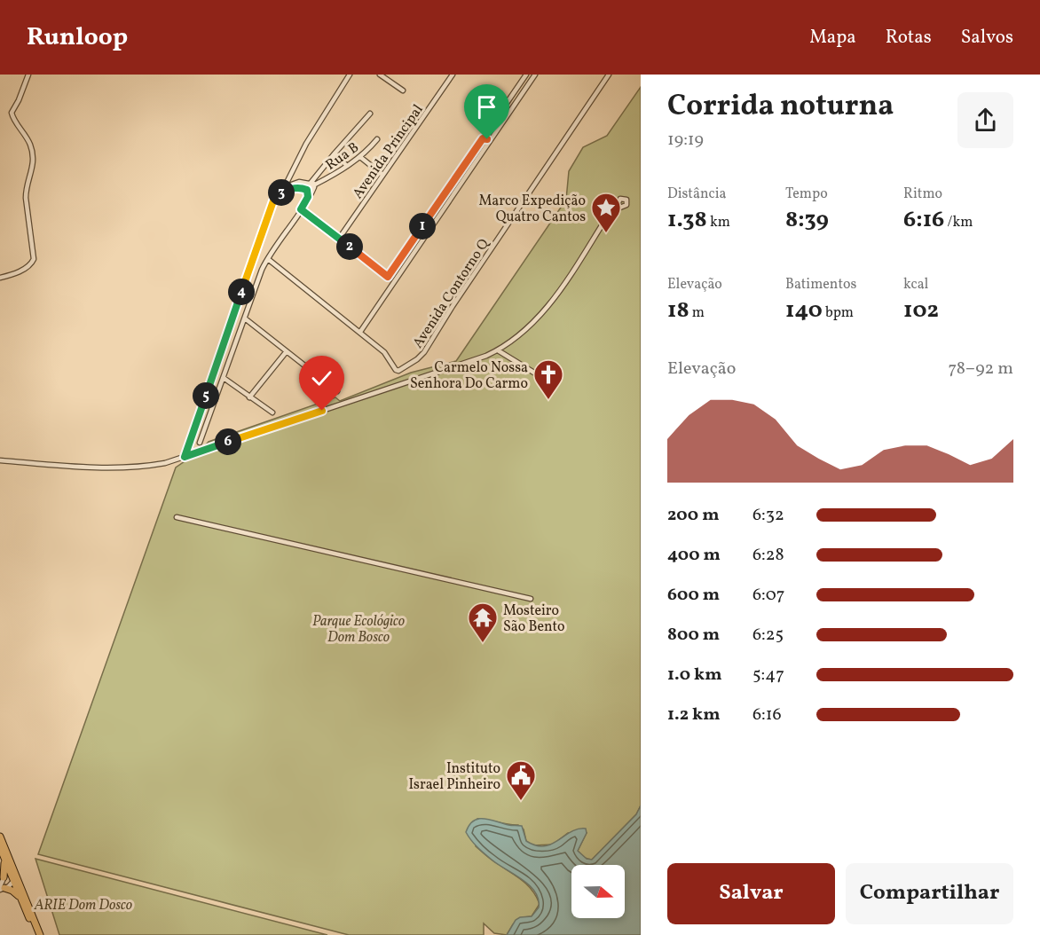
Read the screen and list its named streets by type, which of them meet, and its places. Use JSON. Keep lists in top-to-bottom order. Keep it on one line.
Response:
{"streets":{"street":["Avenida Principal","Rua B","Avenida Contorno Q"]},"crossings":[["Rua B","Avenida Contorno Q"]],"parks":["Parque Ecológico Dom Bosco","ARIE Dom Dosco"],"places":{"place":["Marco Expedição Quatro Cantos"],"church":["Carmelo Nossa Senhora Do Carmo"],"temple":["Mosteiro São Bento"],"public building":["Instituto Israel Pinheiro"]},"north":"right","page":{"header":"Runloop","nav":["Mapa","Rotas","Salvos"],"heading":["Corrida noturna","19:19"],"stats":[["Distância","1.38 km"],["Tempo","8:39"],["Ritmo","6:16 /km"],["Elevação","18 m"],["Batimentos","140 bpm"],["kcal","102"]],"pins":["3","1","2","4","5","6"],"chart":["Elevação","78–92 m"],"list":[{"name":"200 m","note":"6:32"},{"name":"400 m","note":"6:28"},{"name":"600 m","note":"6:07"},{"name":"800 m","note":"6:25"},{"name":"1.0 km","note":"5:47"},{"name":"1.2 km","note":"6:16"}],"buttons":["Salvar","Compartilhar"]}}
